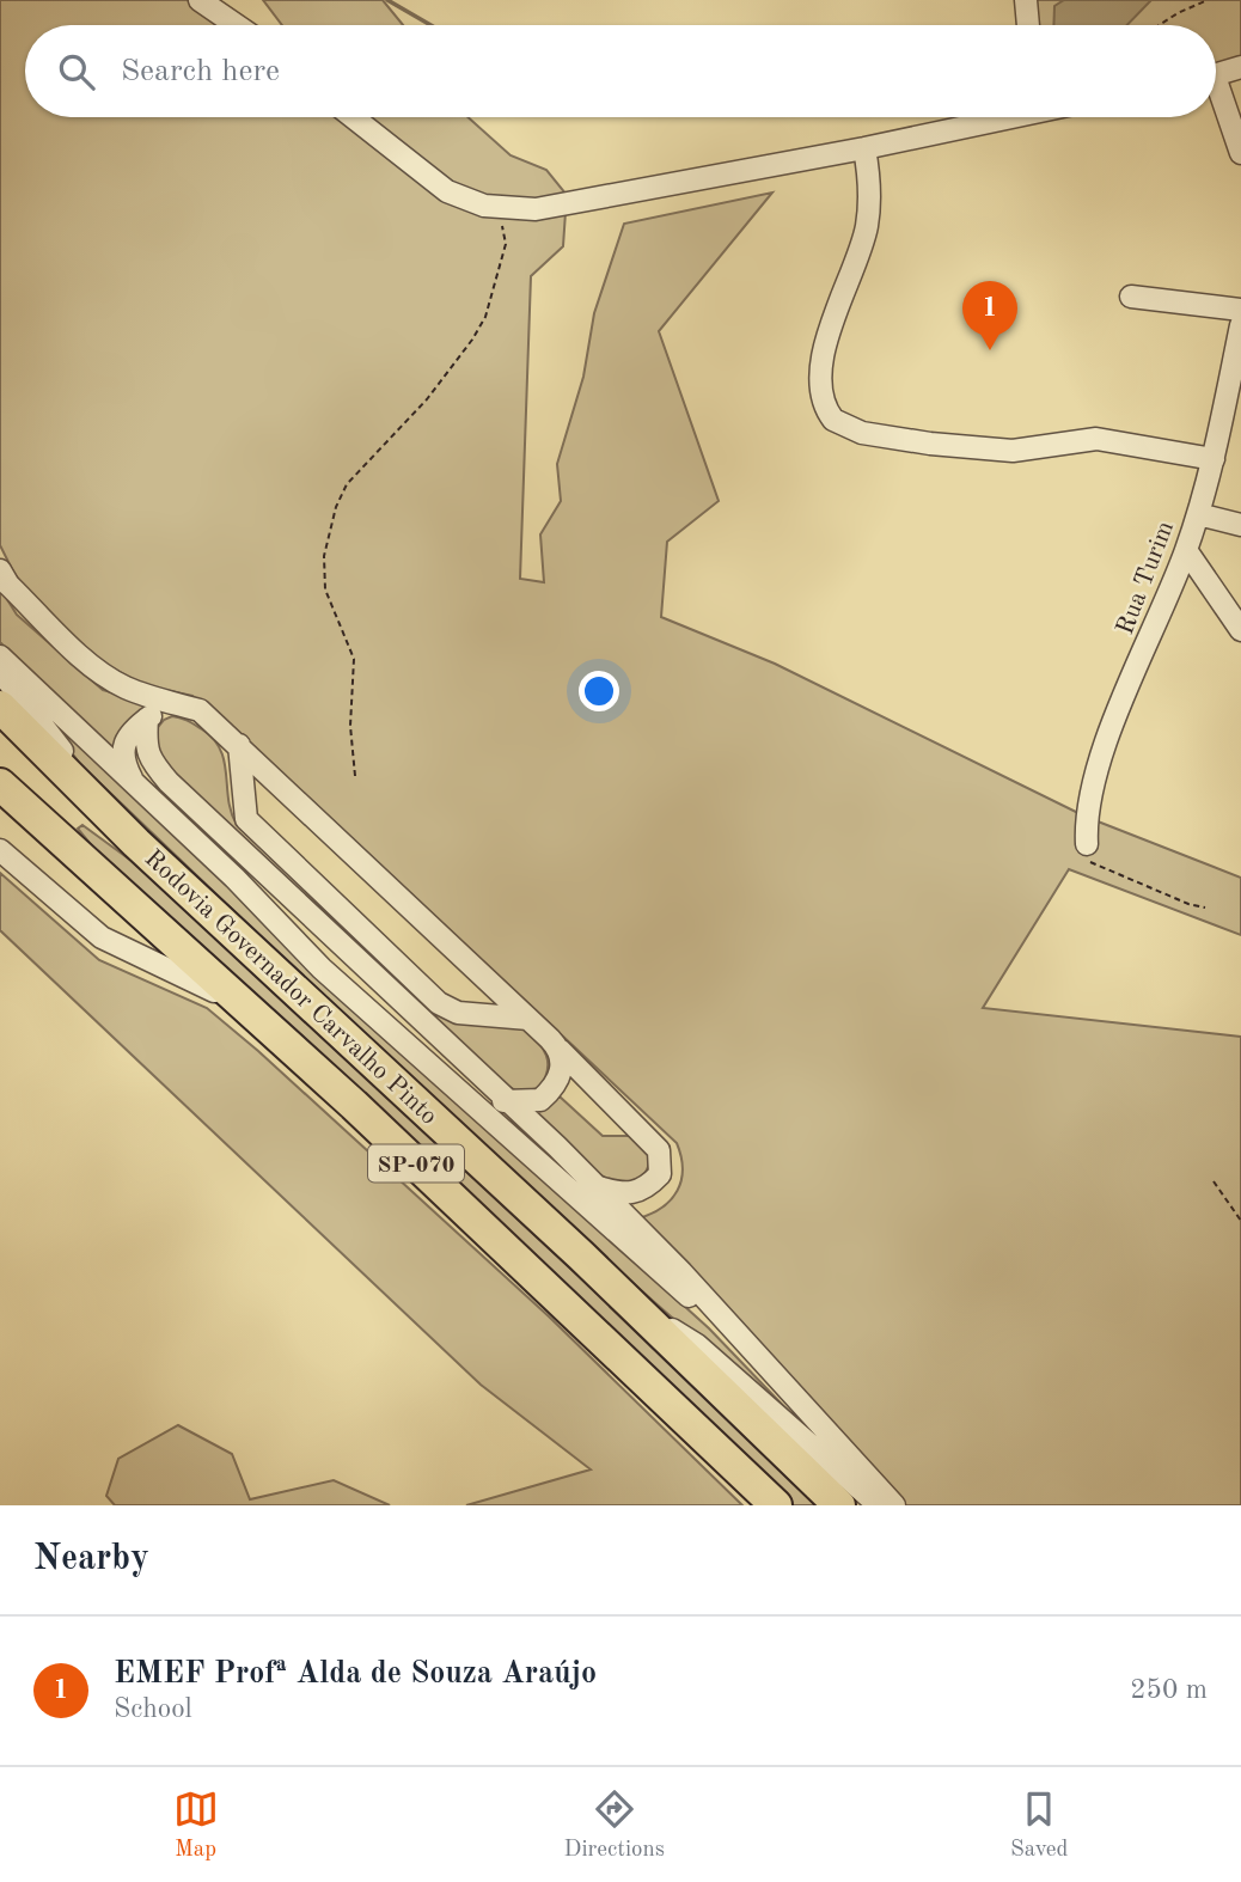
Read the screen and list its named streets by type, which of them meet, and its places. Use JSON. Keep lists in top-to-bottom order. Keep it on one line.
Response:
{"streets":{"highway":["Rodovia Governador Carvalho Pinto","SP-070"],"street":["Rua Turim"]},"page":{"search":"Search here","pins":"1","heading":"Nearby","list":[{"mark":"1","name":"EMEF Profª Alda de Souza Araújo","note":"School","value":"250 m"}],"nav":["Map","Directions","Saved"]}}
